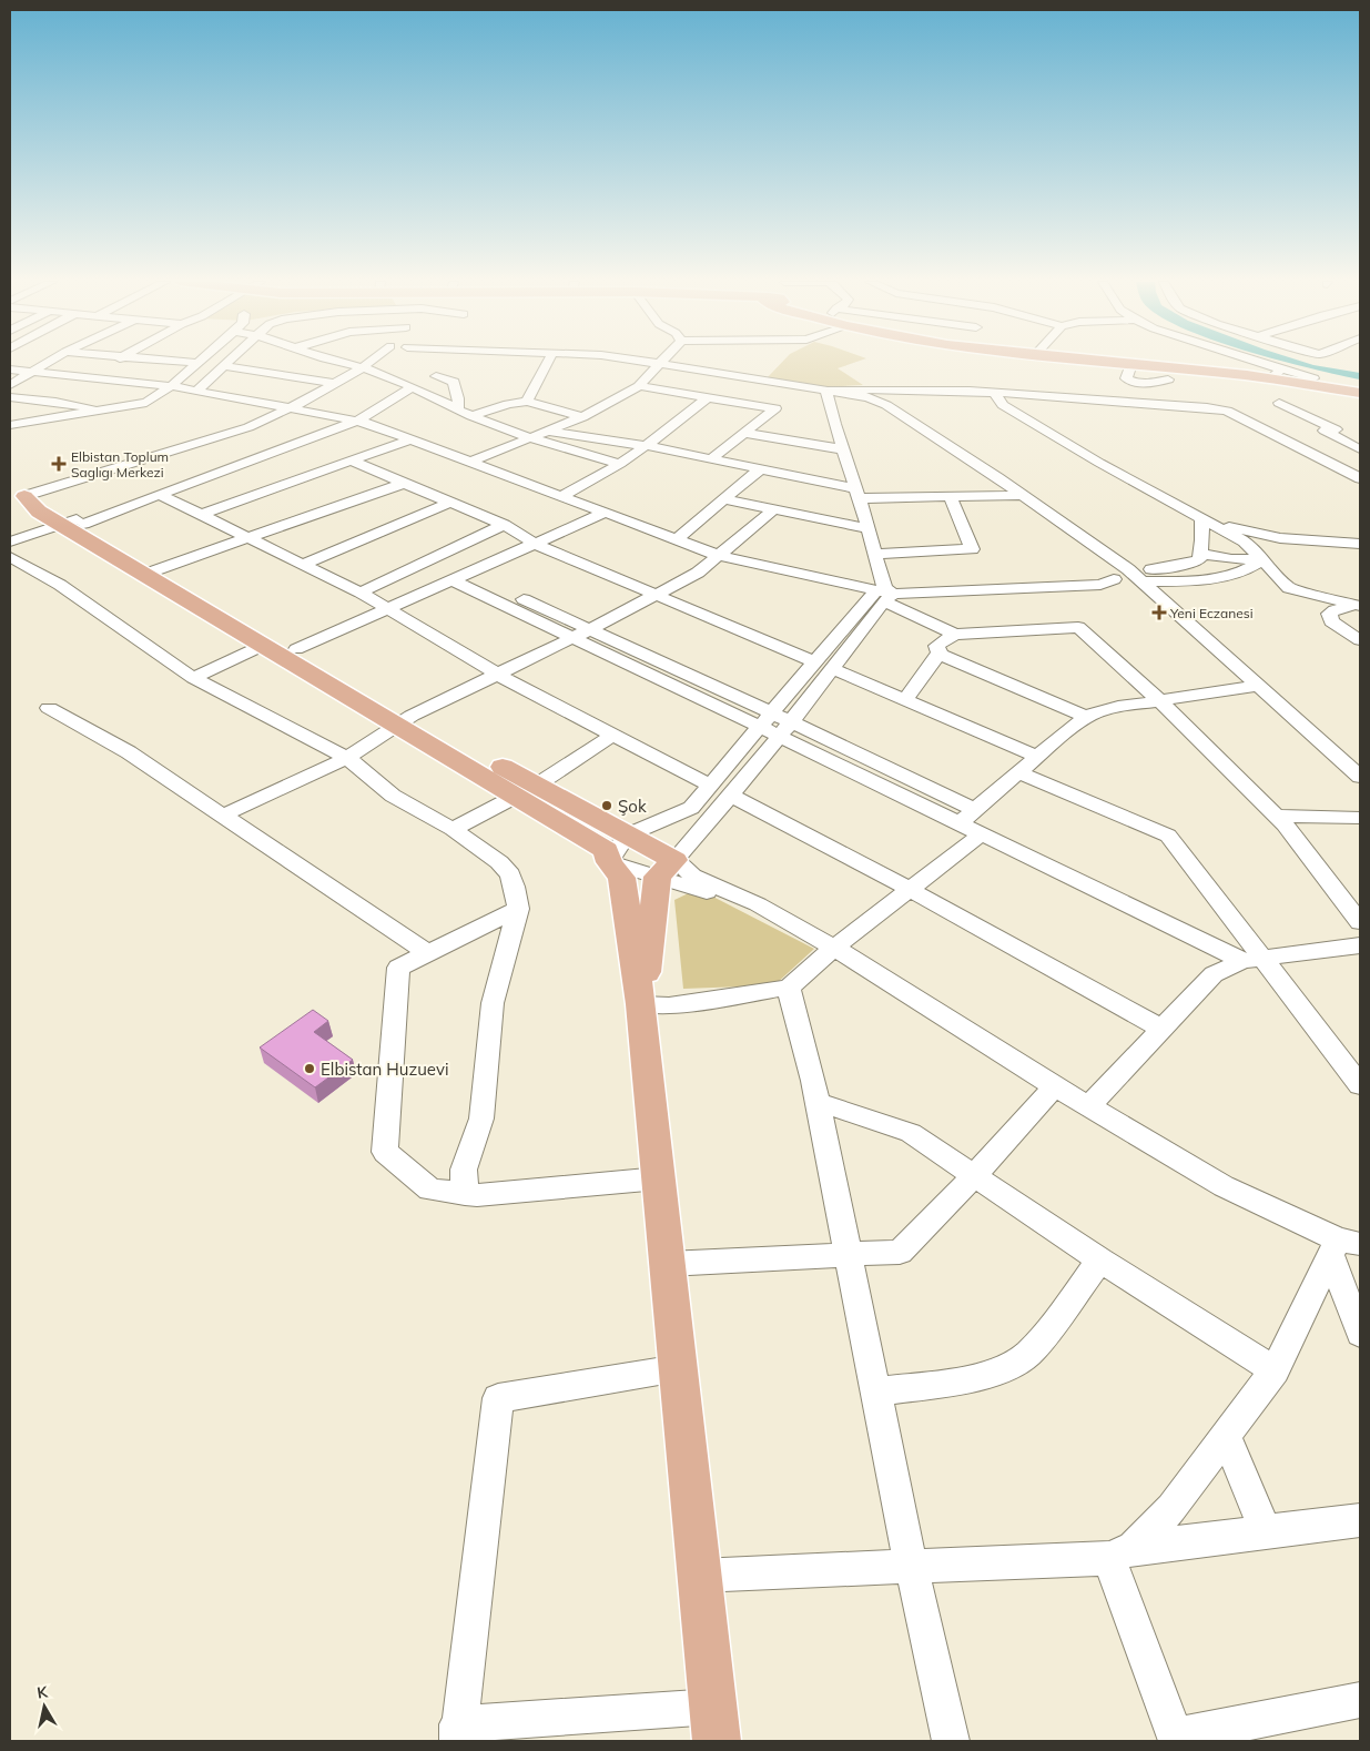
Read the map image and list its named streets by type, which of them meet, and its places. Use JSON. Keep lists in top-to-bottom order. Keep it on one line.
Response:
{"places":{"health":["Elbistan Toplum Saglıgı Merkezi","Yeni Eczanesi"],"other":["Şok","Elbistan Huzuevi"]},"north":"top"}
